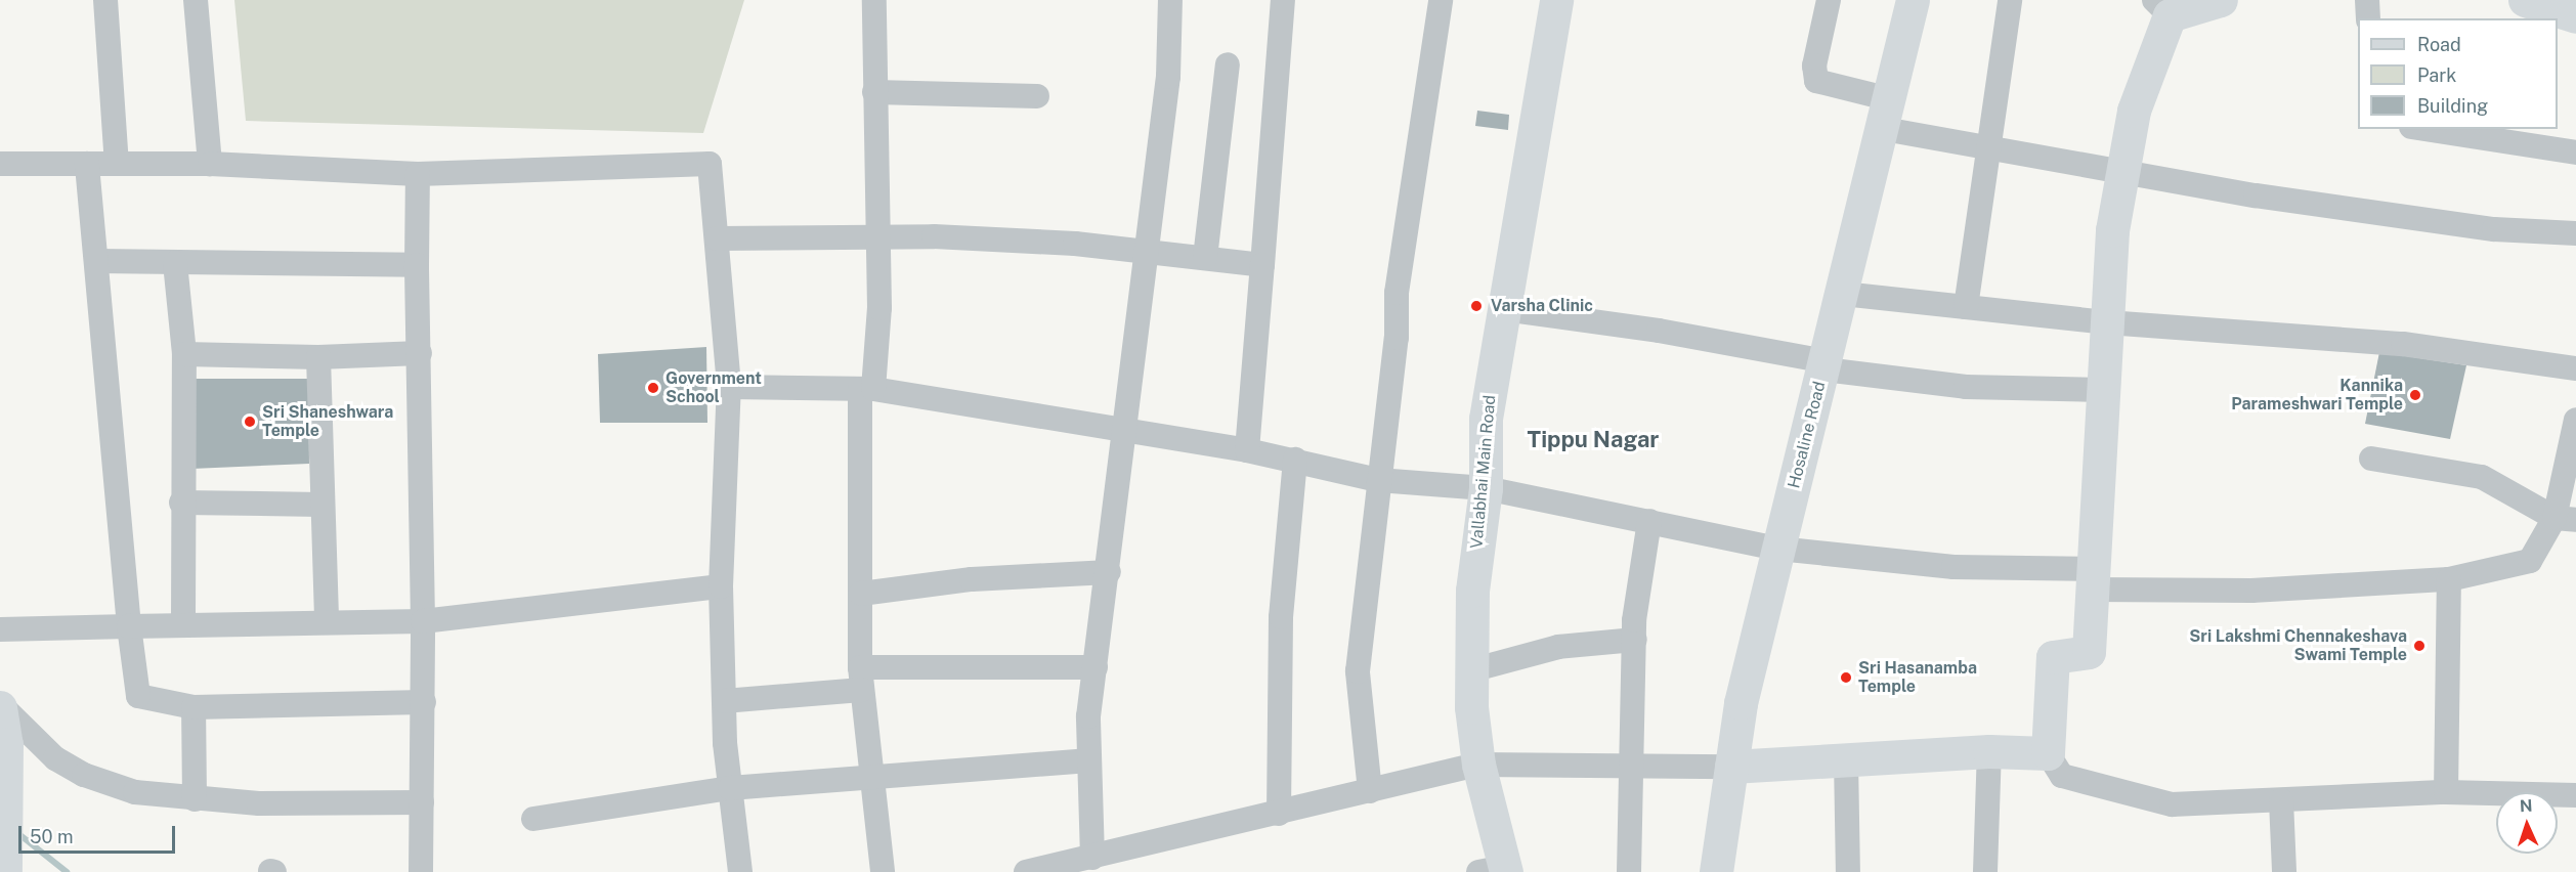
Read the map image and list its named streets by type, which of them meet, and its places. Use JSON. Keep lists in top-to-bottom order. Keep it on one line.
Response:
{"streets":{"street":["Hosaline Road","Vallabhai Main Road"]},"districts":["Tippu Nagar"],"places":["Varsha Clinic","Government School","Kannika Parameshwari Temple","Sri Shaneshwara Temple","Sri Lakshmi Chennakeshava Swami Temple","Sri Hasanamba Temple"],"legend":["Road","Park","Building"],"scale_bar":"50 m","north":"top"}
